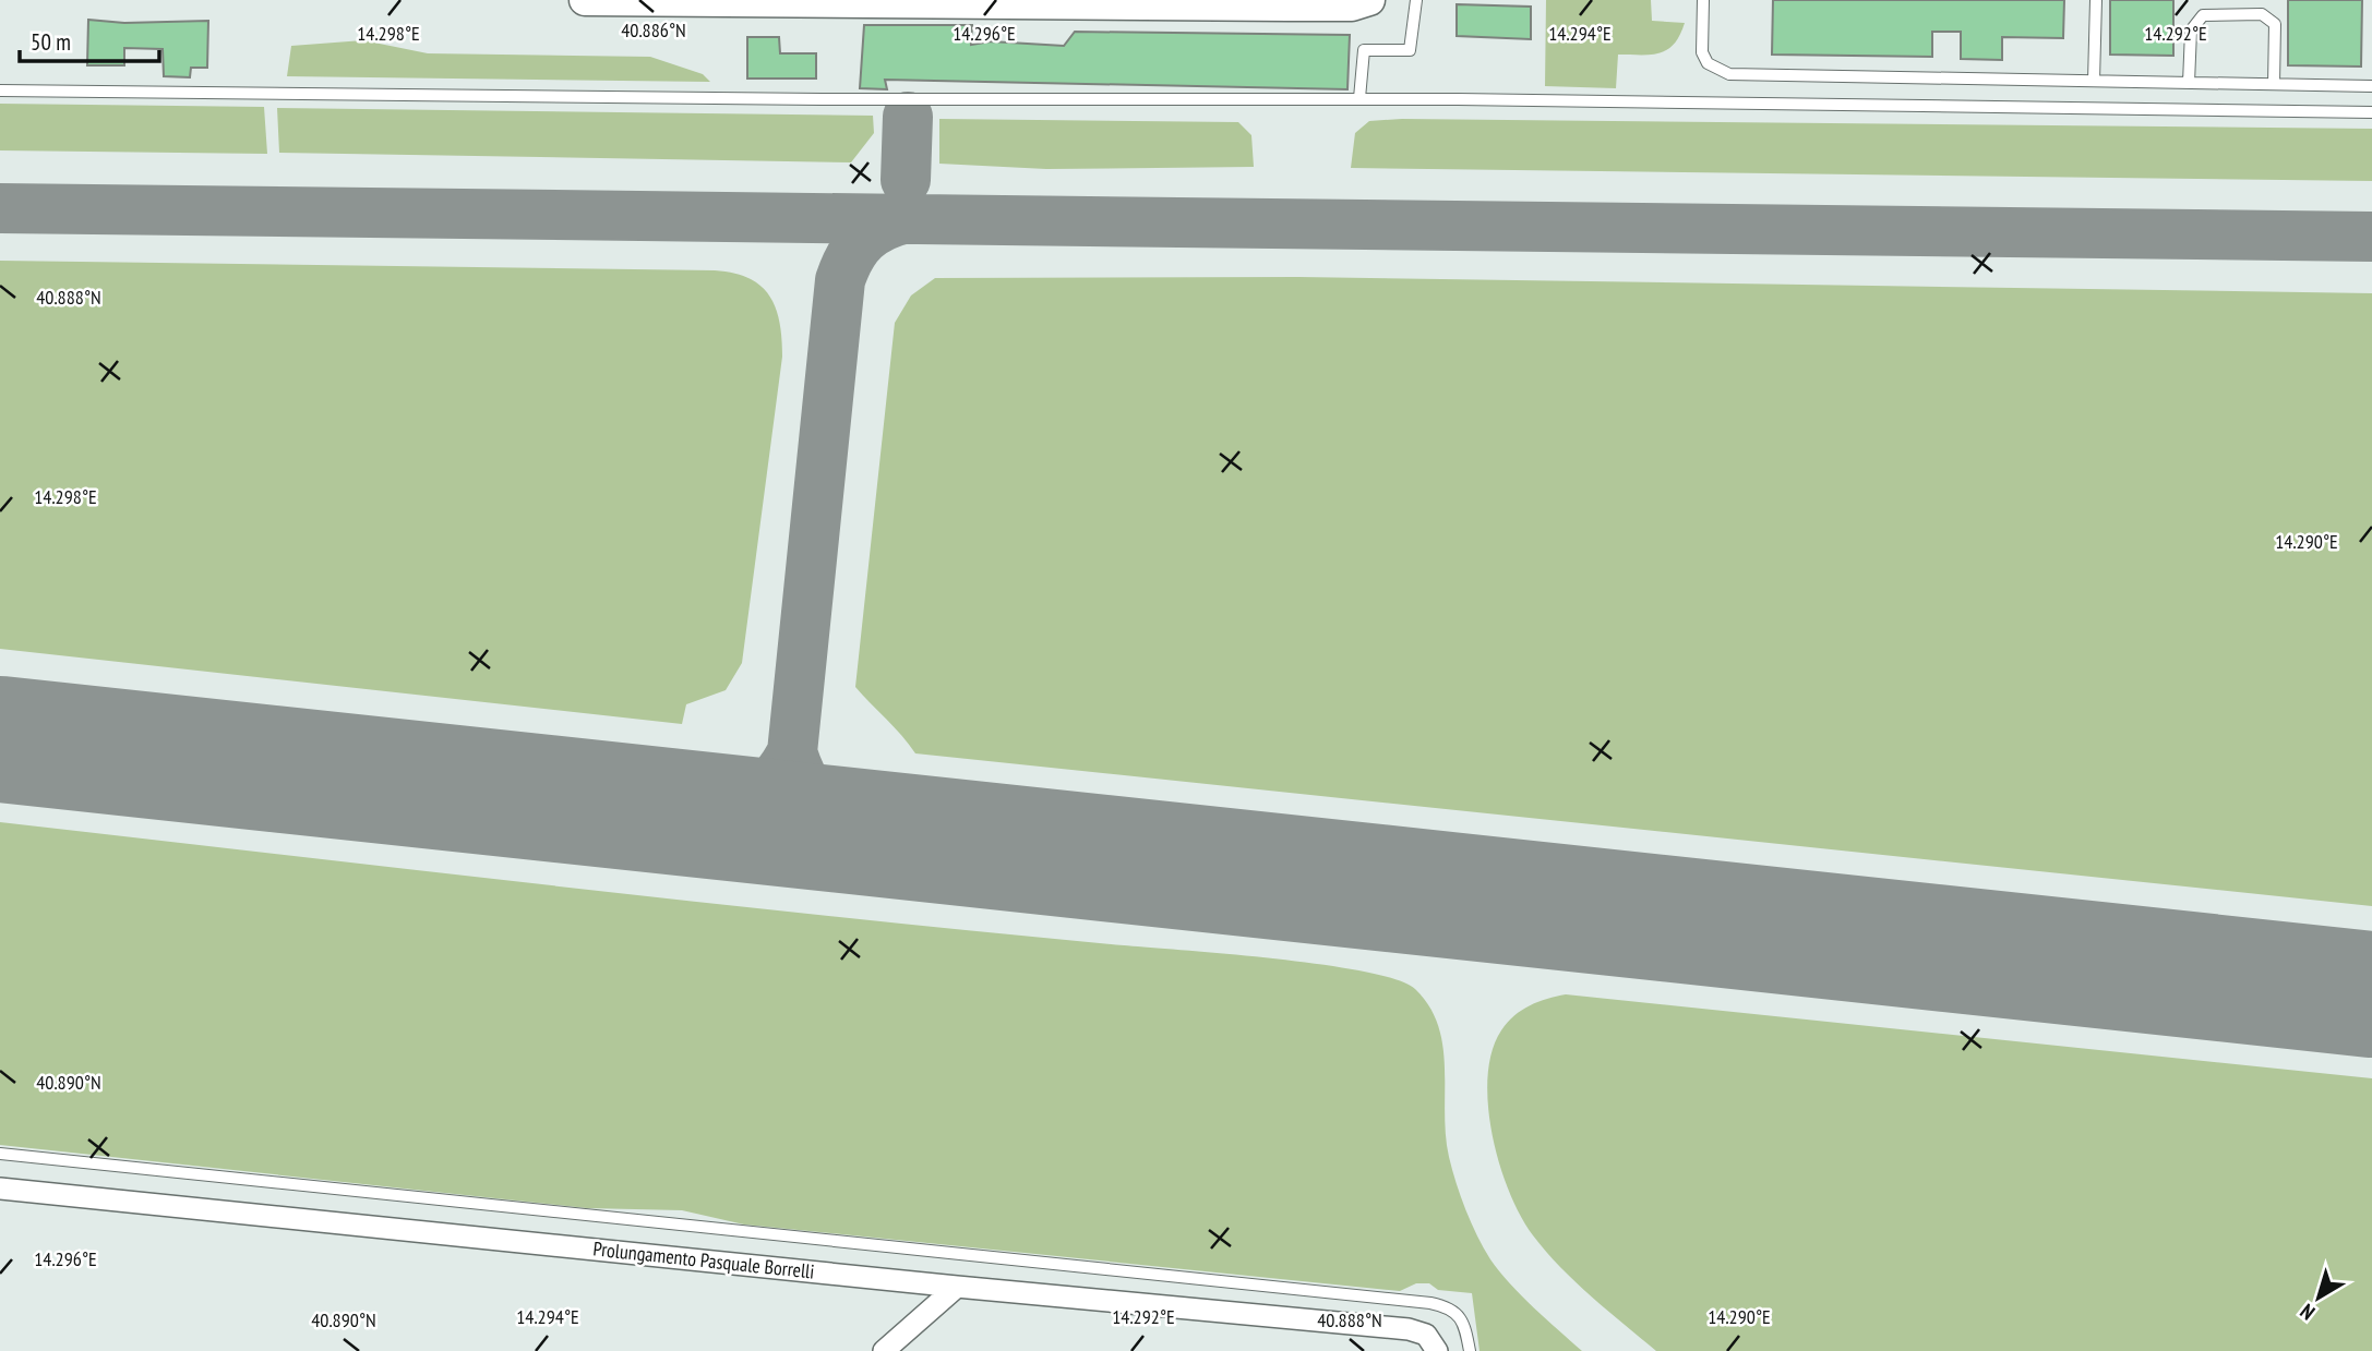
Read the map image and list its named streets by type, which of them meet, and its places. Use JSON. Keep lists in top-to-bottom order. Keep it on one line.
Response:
{"streets":{"street":["Prolungamento Pasquale Borrelli"]},"scale_bar":"50 m","north":"bottom left","coordinates":["40.886°N","14.298°E","14.296°E","14.294°E","14.292°E","40.888°N","14.290°E","40.890°N"]}
